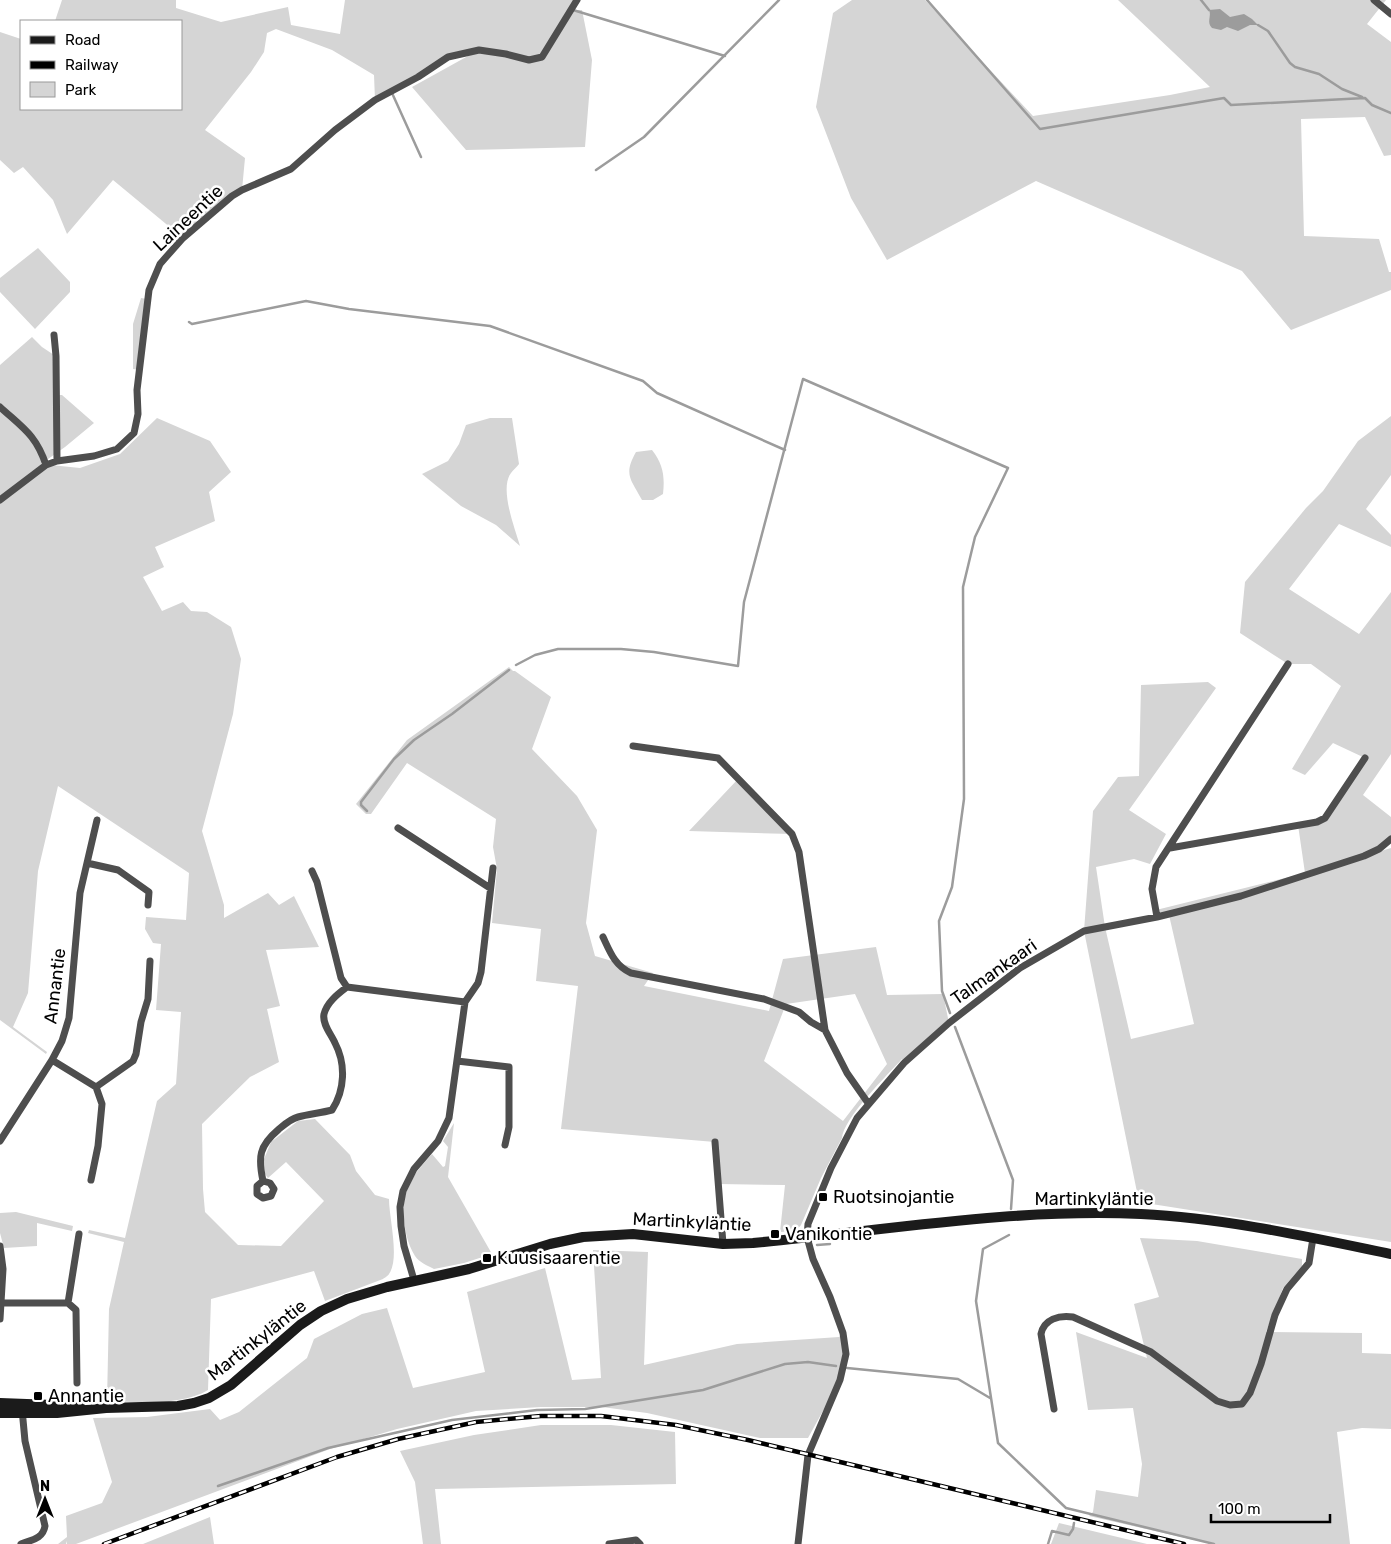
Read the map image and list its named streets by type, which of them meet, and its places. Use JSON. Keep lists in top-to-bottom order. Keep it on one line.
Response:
{"streets":{"street":["Laineentie","Talmankaari","Annantie","Martinkyläntie"]},"crossings":[["Talmankaari","Martinkyläntie"]],"places":{"transit":["Ruotsinojantie","Vanikontie","Kuusisaarentie","Annantie"]},"legend":["Road","Railway","Park"],"scale_bar":"100 m","north":"top"}
